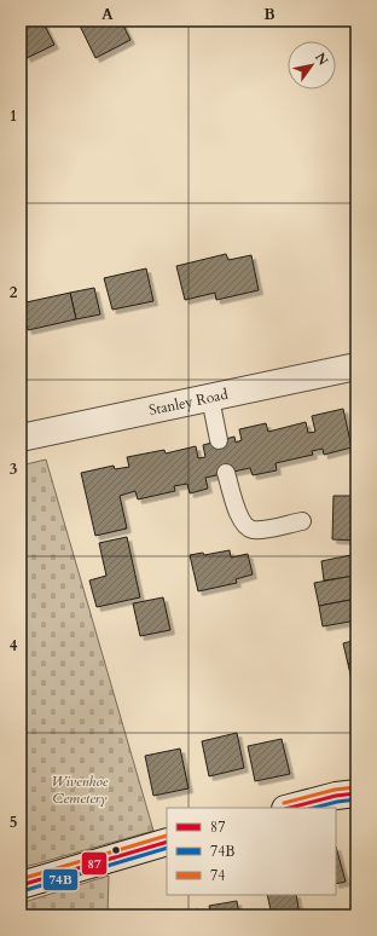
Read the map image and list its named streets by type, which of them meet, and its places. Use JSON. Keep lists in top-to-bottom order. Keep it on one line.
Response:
{"streets":{"street":["Stanley Road"]},"parks":["Wivenhoe Cemetery"],"lines":["transit line 74","transit line 87","transit line 74B"],"legend":["87","74B","74"],"north":"top right","grid":{"columns":["A","B"],"rows":["1","2","3","4","5"]}}
